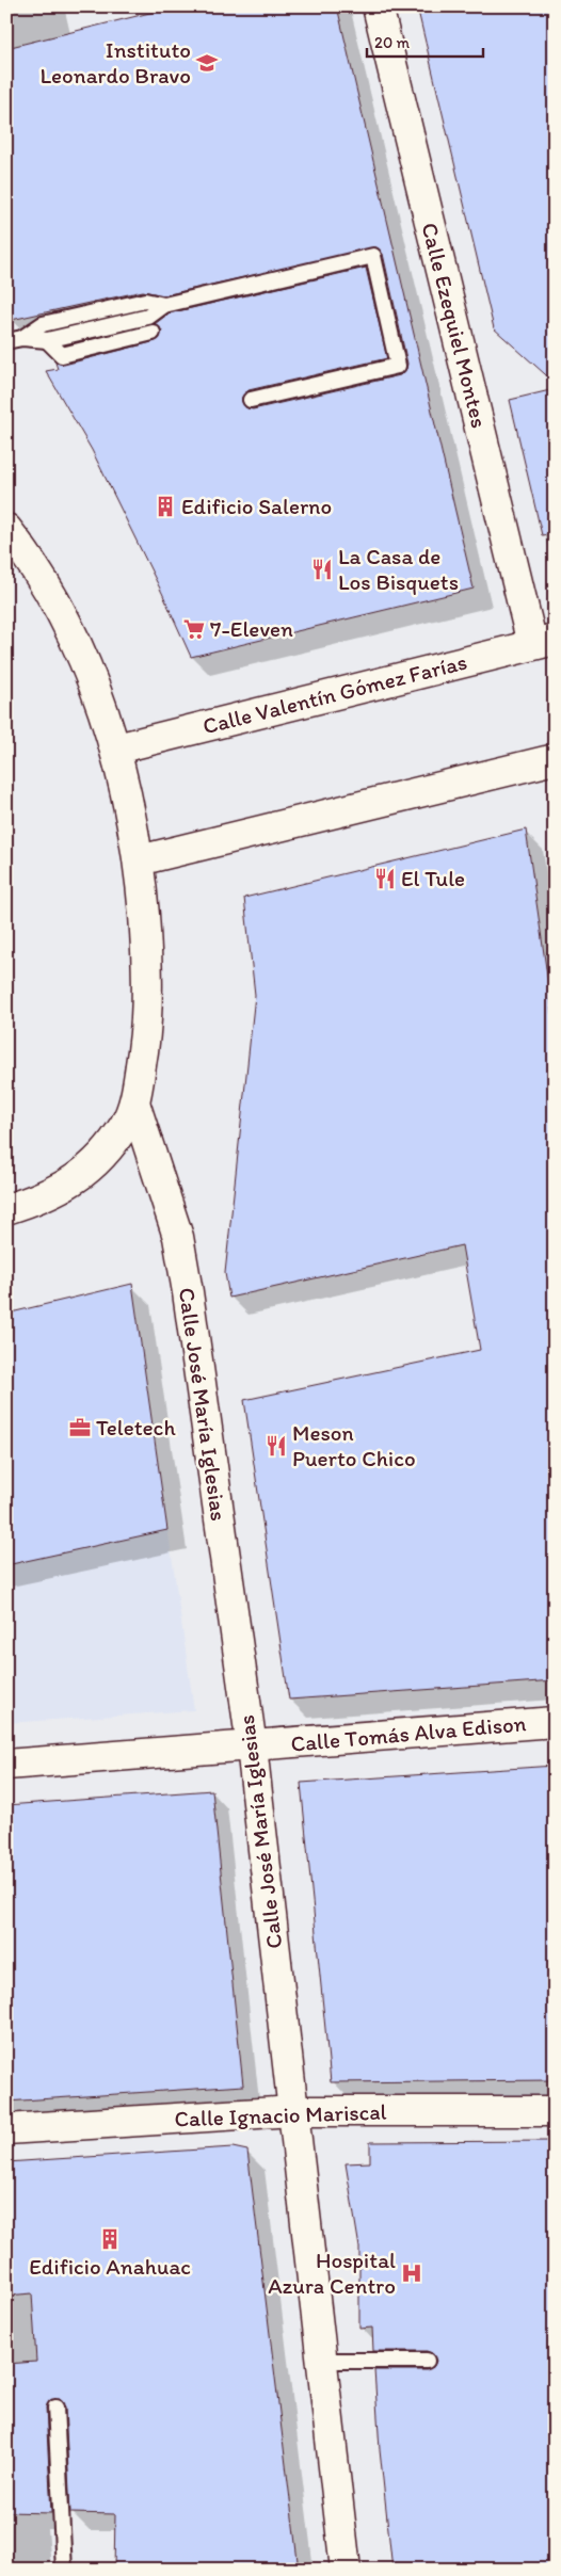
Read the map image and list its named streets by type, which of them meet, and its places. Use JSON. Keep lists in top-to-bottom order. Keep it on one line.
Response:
{"streets":{"street":["Calle Ezequiel Montes","Calle Valentín Gómez Farías","Calle José María Iglesias","Calle Tomás Alva Edison","Calle Ignacio Mariscal"]},"crossings":[["Calle Ezequiel Montes","Calle Valentín Gómez Farías"],["Calle José María Iglesias","Calle Tomás Alva Edison"],["Calle José María Iglesias","Calle Ignacio Mariscal"]],"places":{"school or university":["Instituto Leonardo Bravo"],"building":["Edificio Salerno","Edificio Anahuac"],"restaurant":["La Casa de Los Bisquets","El Tule","Meson Puerto Chico"],"supermarket":["7-Eleven"],"office":["Teletech"],"hospital":["Hospital Azura Centro"]},"scale_bar":"20 m"}
